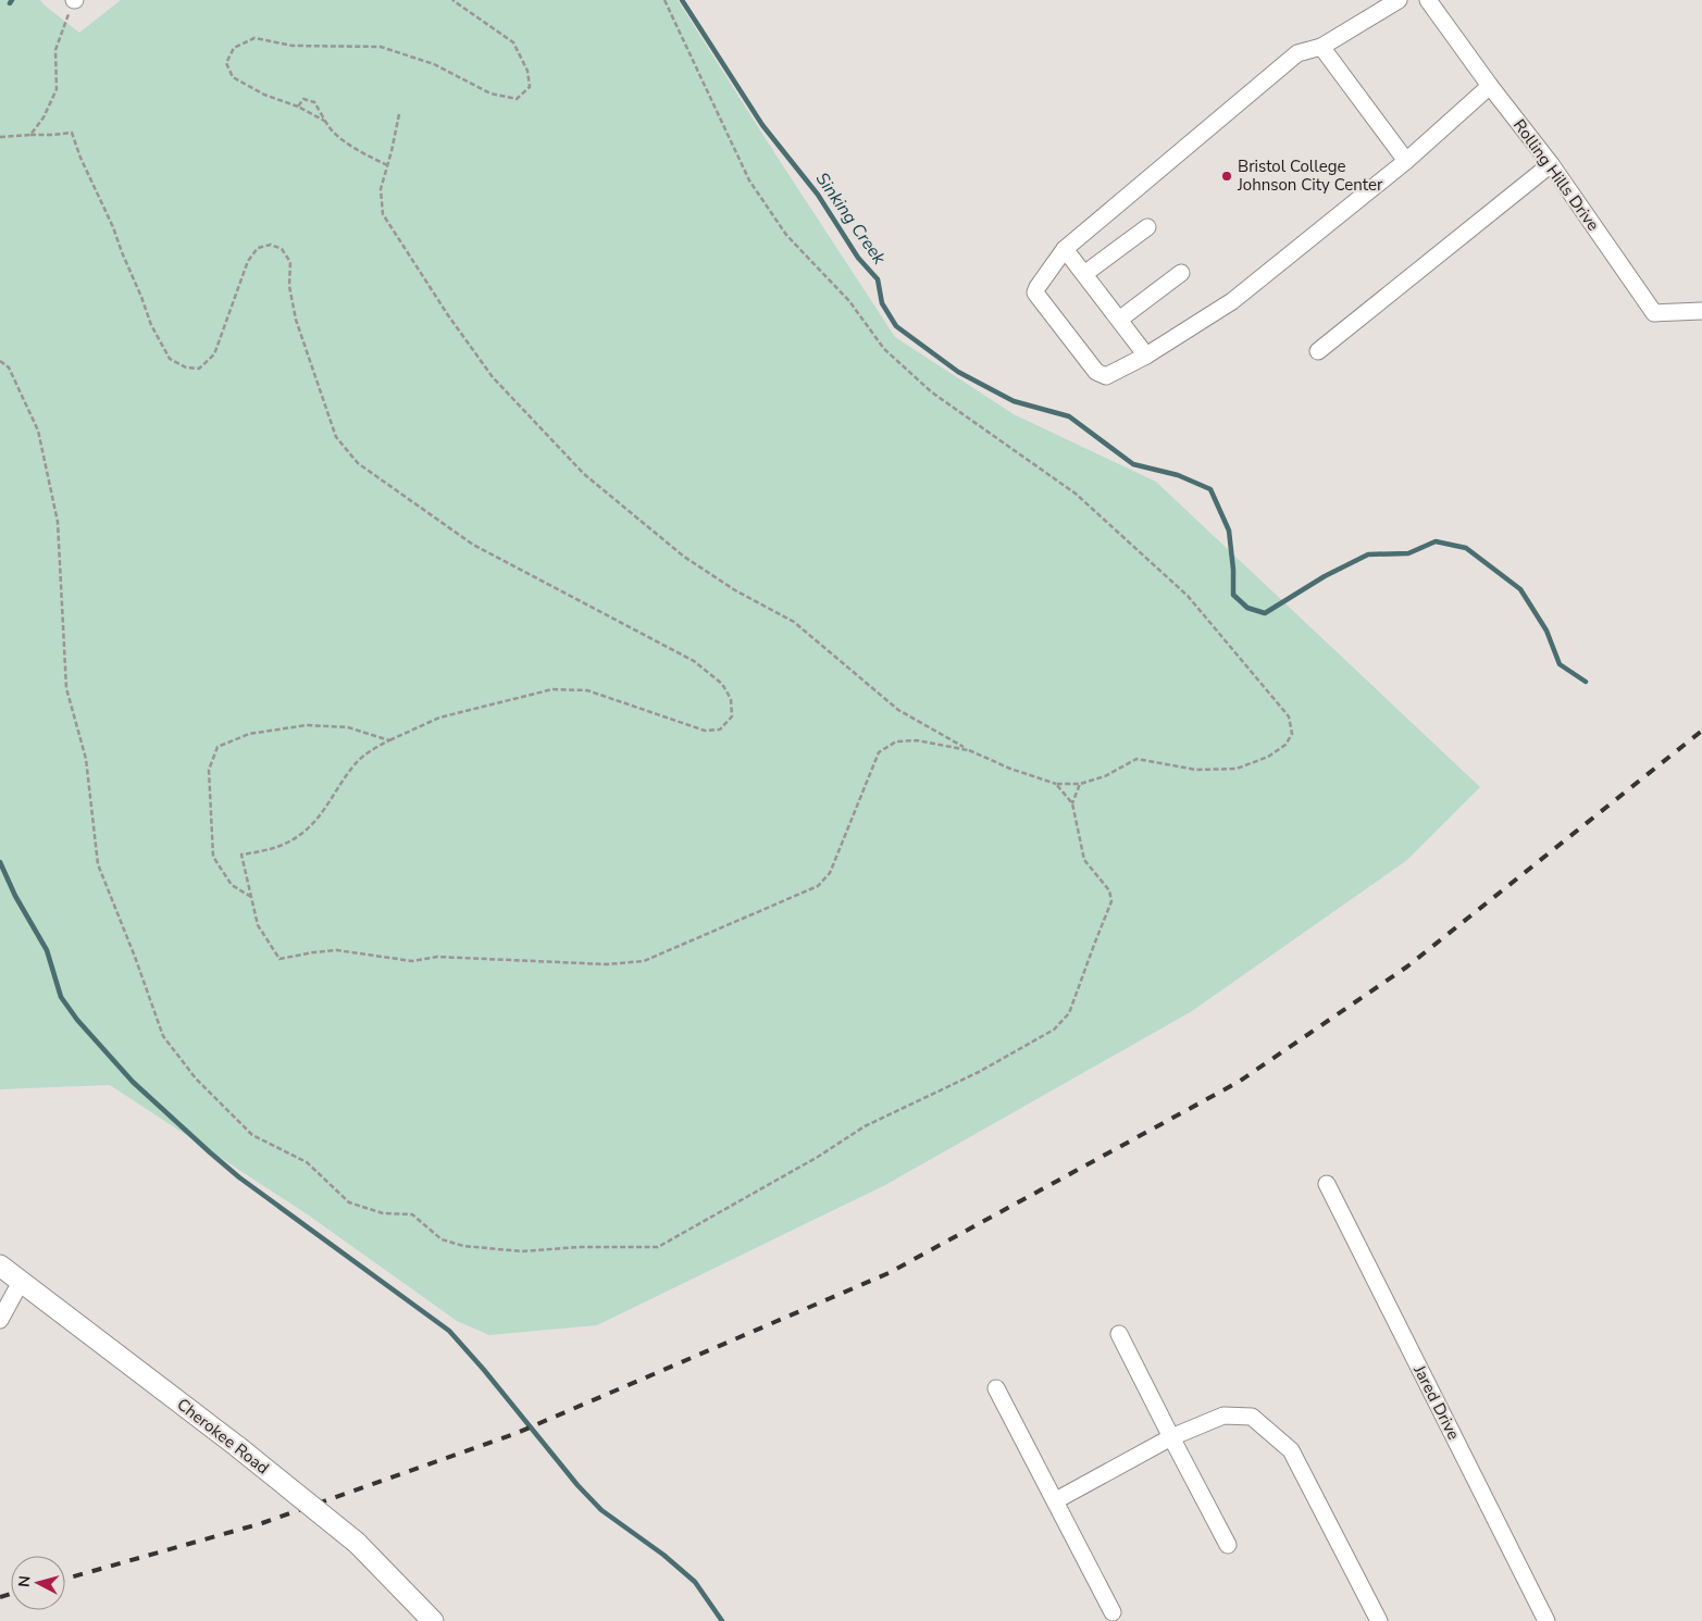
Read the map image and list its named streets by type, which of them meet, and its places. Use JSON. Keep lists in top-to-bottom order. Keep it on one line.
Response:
{"streets":{"main road":["Cherokee Road"],"street":["Rolling Hills Drive","Jared Drive"]},"water":["Sinking Creek"],"places":["Bristol College Johnson City Center"],"north":"left"}
